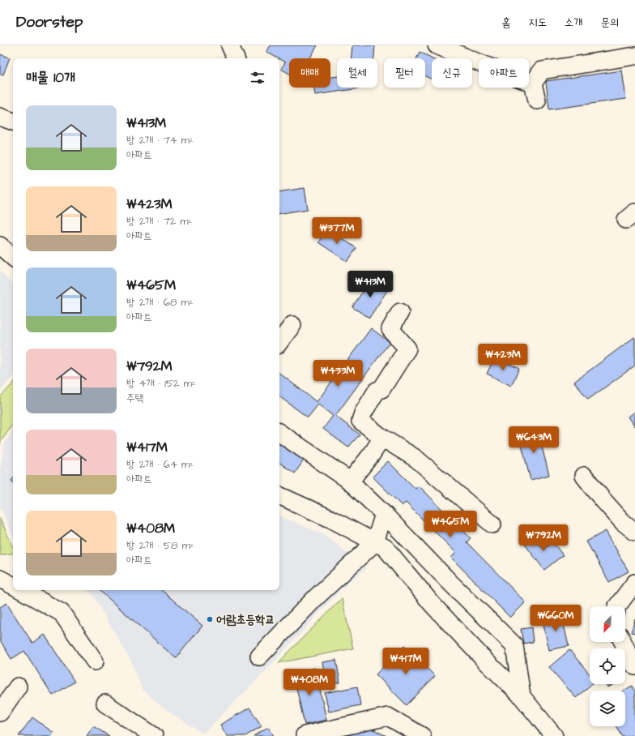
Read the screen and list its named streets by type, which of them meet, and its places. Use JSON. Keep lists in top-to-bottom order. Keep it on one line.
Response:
{"places":["어람초등학교"],"north":"bottom left","page":{"header":"Doorstep","nav":["홈","지도","소개","문의"],"chip":["매매","월세","필터","신규","아파트"],"heading":"매물 10개","list":[{"name":"₩413M","note":"방 2개 · 74 m² · 아파트"},{"name":"₩423M","note":"방 2개 · 72 m² · 아파트"},{"name":"₩465M","note":"방 2개 · 68 m² · 아파트"},{"name":"₩792M","note":"방 4개 · 152 m² · 주택"},{"name":"₩417M","note":"방 2개 · 64 m² · 아파트"},{"name":"₩408M","note":"방 2개 · 58 m² · 아파트"}],"price":["₩377M","₩413M","₩423M","₩433M","₩643M","₩465M","₩792M","₩660M","₩417M","₩408M"]}}
